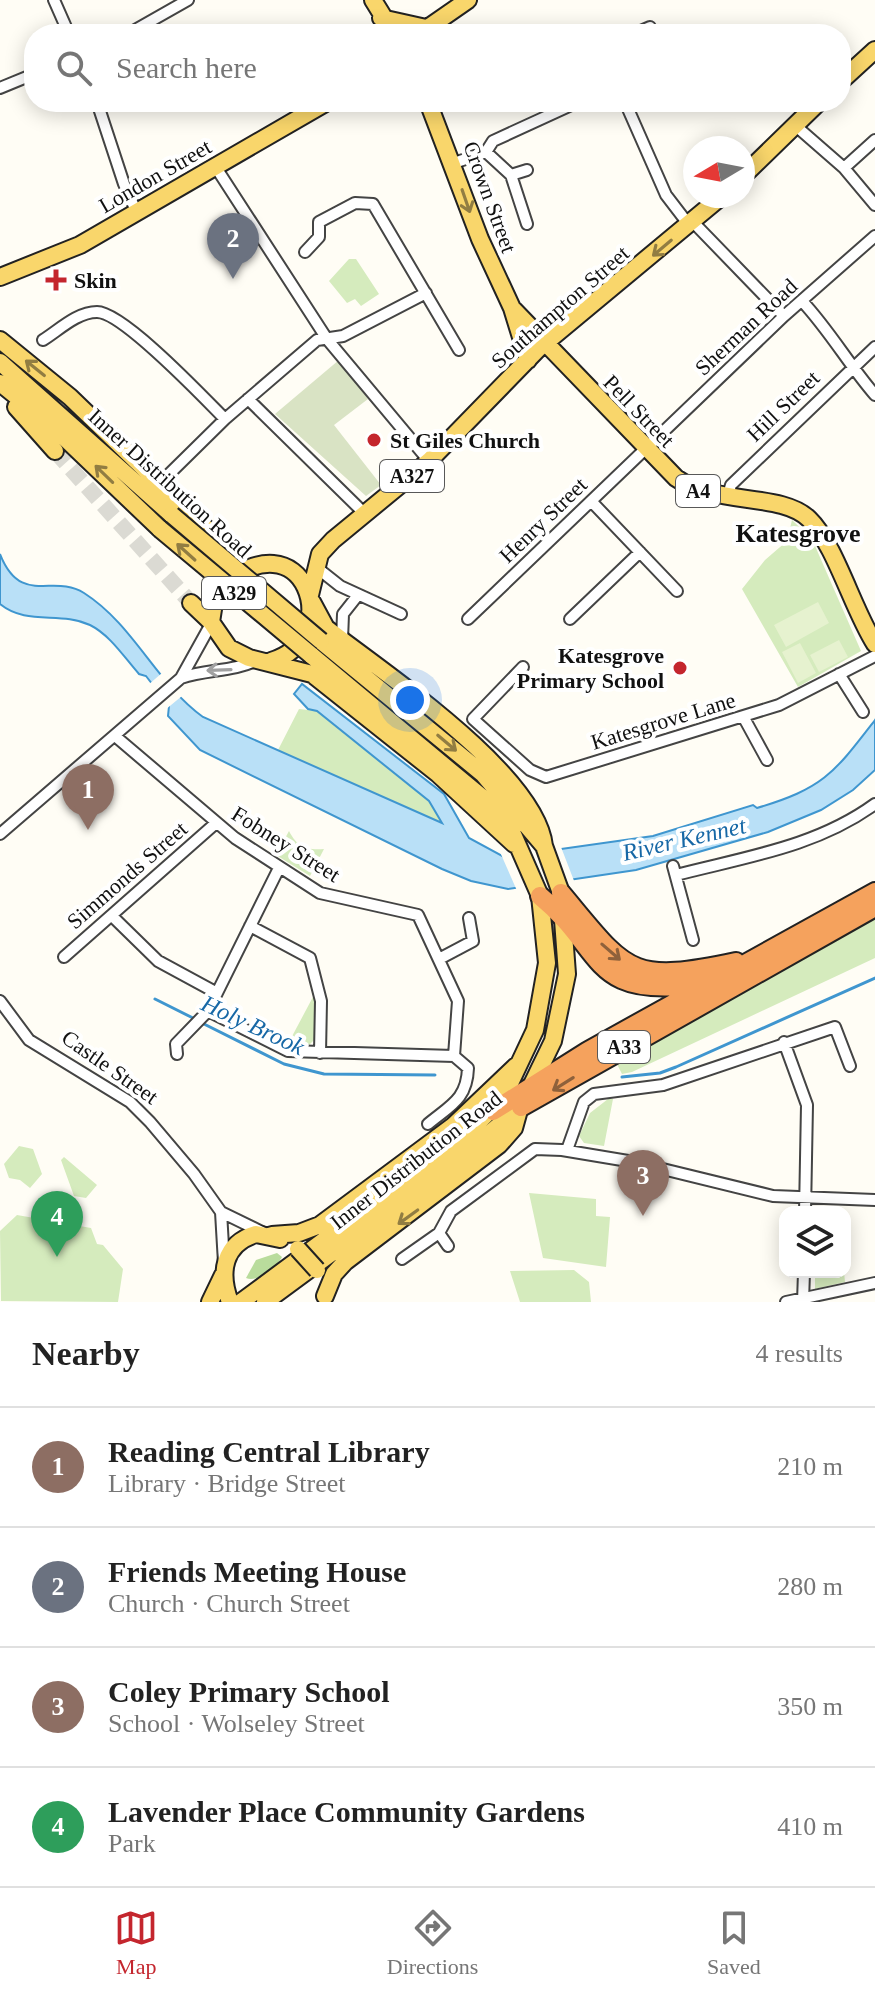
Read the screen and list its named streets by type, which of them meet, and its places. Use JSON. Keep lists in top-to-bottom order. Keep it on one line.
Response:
{"streets":{"highway":["A33"],"main road":["London Street","Crown Street","Southampton Street","Pell Street","A327","Inner Distribution Road","A4","A329"],"street":["Sherman Road","Hill Street","Henry Street","Katesgrove Lane","Fobney Street","Simmonds Street","Castle Street"]},"crossings":[["Crown Street","Southampton Street"],["Crown Street","Pell Street"],["Southampton Street","Pell Street"],["Southampton Street","A329"],["Sherman Road","Pell Street"],["Sherman Road","Henry Street"],["Hill Street","Pell Street"],["Pell Street","Henry Street"],["Inner Distribution Road","A329"],["Inner Distribution Road","A33"],["Fobney Street","Simmonds Street"]],"one_way":["Crown Street"],"districts":["Katesgrove"],"water":["River Kennet","Holy Brook"],"places":{"health":["Skin"],"other":["St Giles Church","Katesgrove Primary School"]},"north":"left","page":{"search":"Search here","pins":["2","1","3","4"],"heading":["Nearby","4 results"],"list":[{"mark":"1","name":"Reading Central Library","note":"Library · Bridge Street","value":"210 m"},{"mark":"2","name":"Friends Meeting House","note":"Church · Church Street","value":"280 m"},{"mark":"3","name":"Coley Primary School","note":"School · Wolseley Street","value":"350 m"},{"mark":"4","name":"Lavender Place Community Gardens","note":"Park","value":"410 m"}],"nav":["Map","Directions","Saved"]}}
